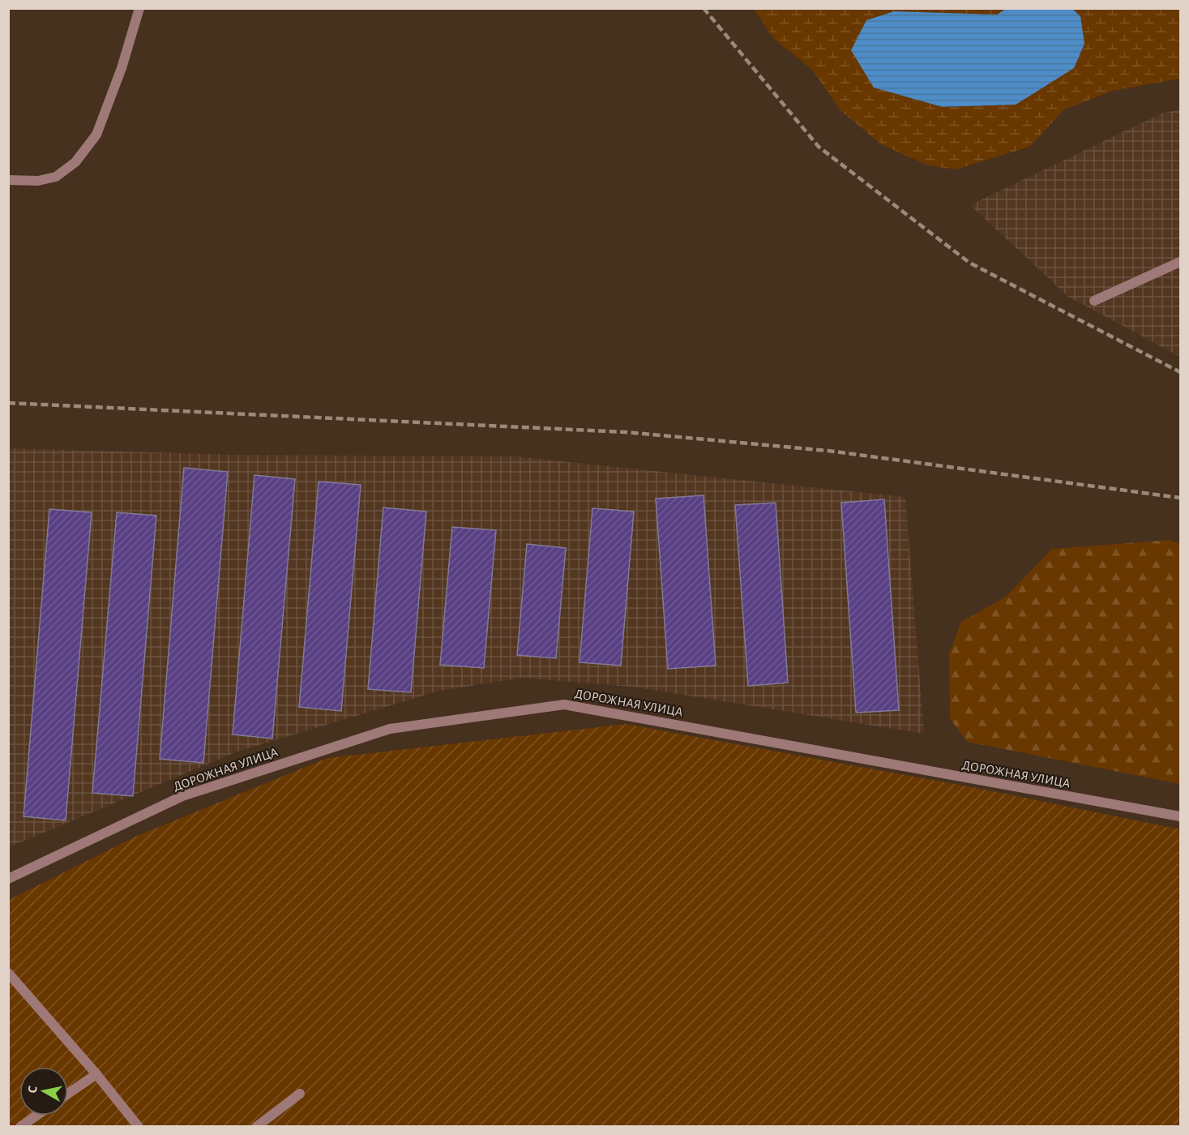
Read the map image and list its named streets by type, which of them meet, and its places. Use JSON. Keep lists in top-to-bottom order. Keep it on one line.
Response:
{"streets":{"street":["ДОРОЖНАЯ УЛИЦА"]},"north":"left"}
